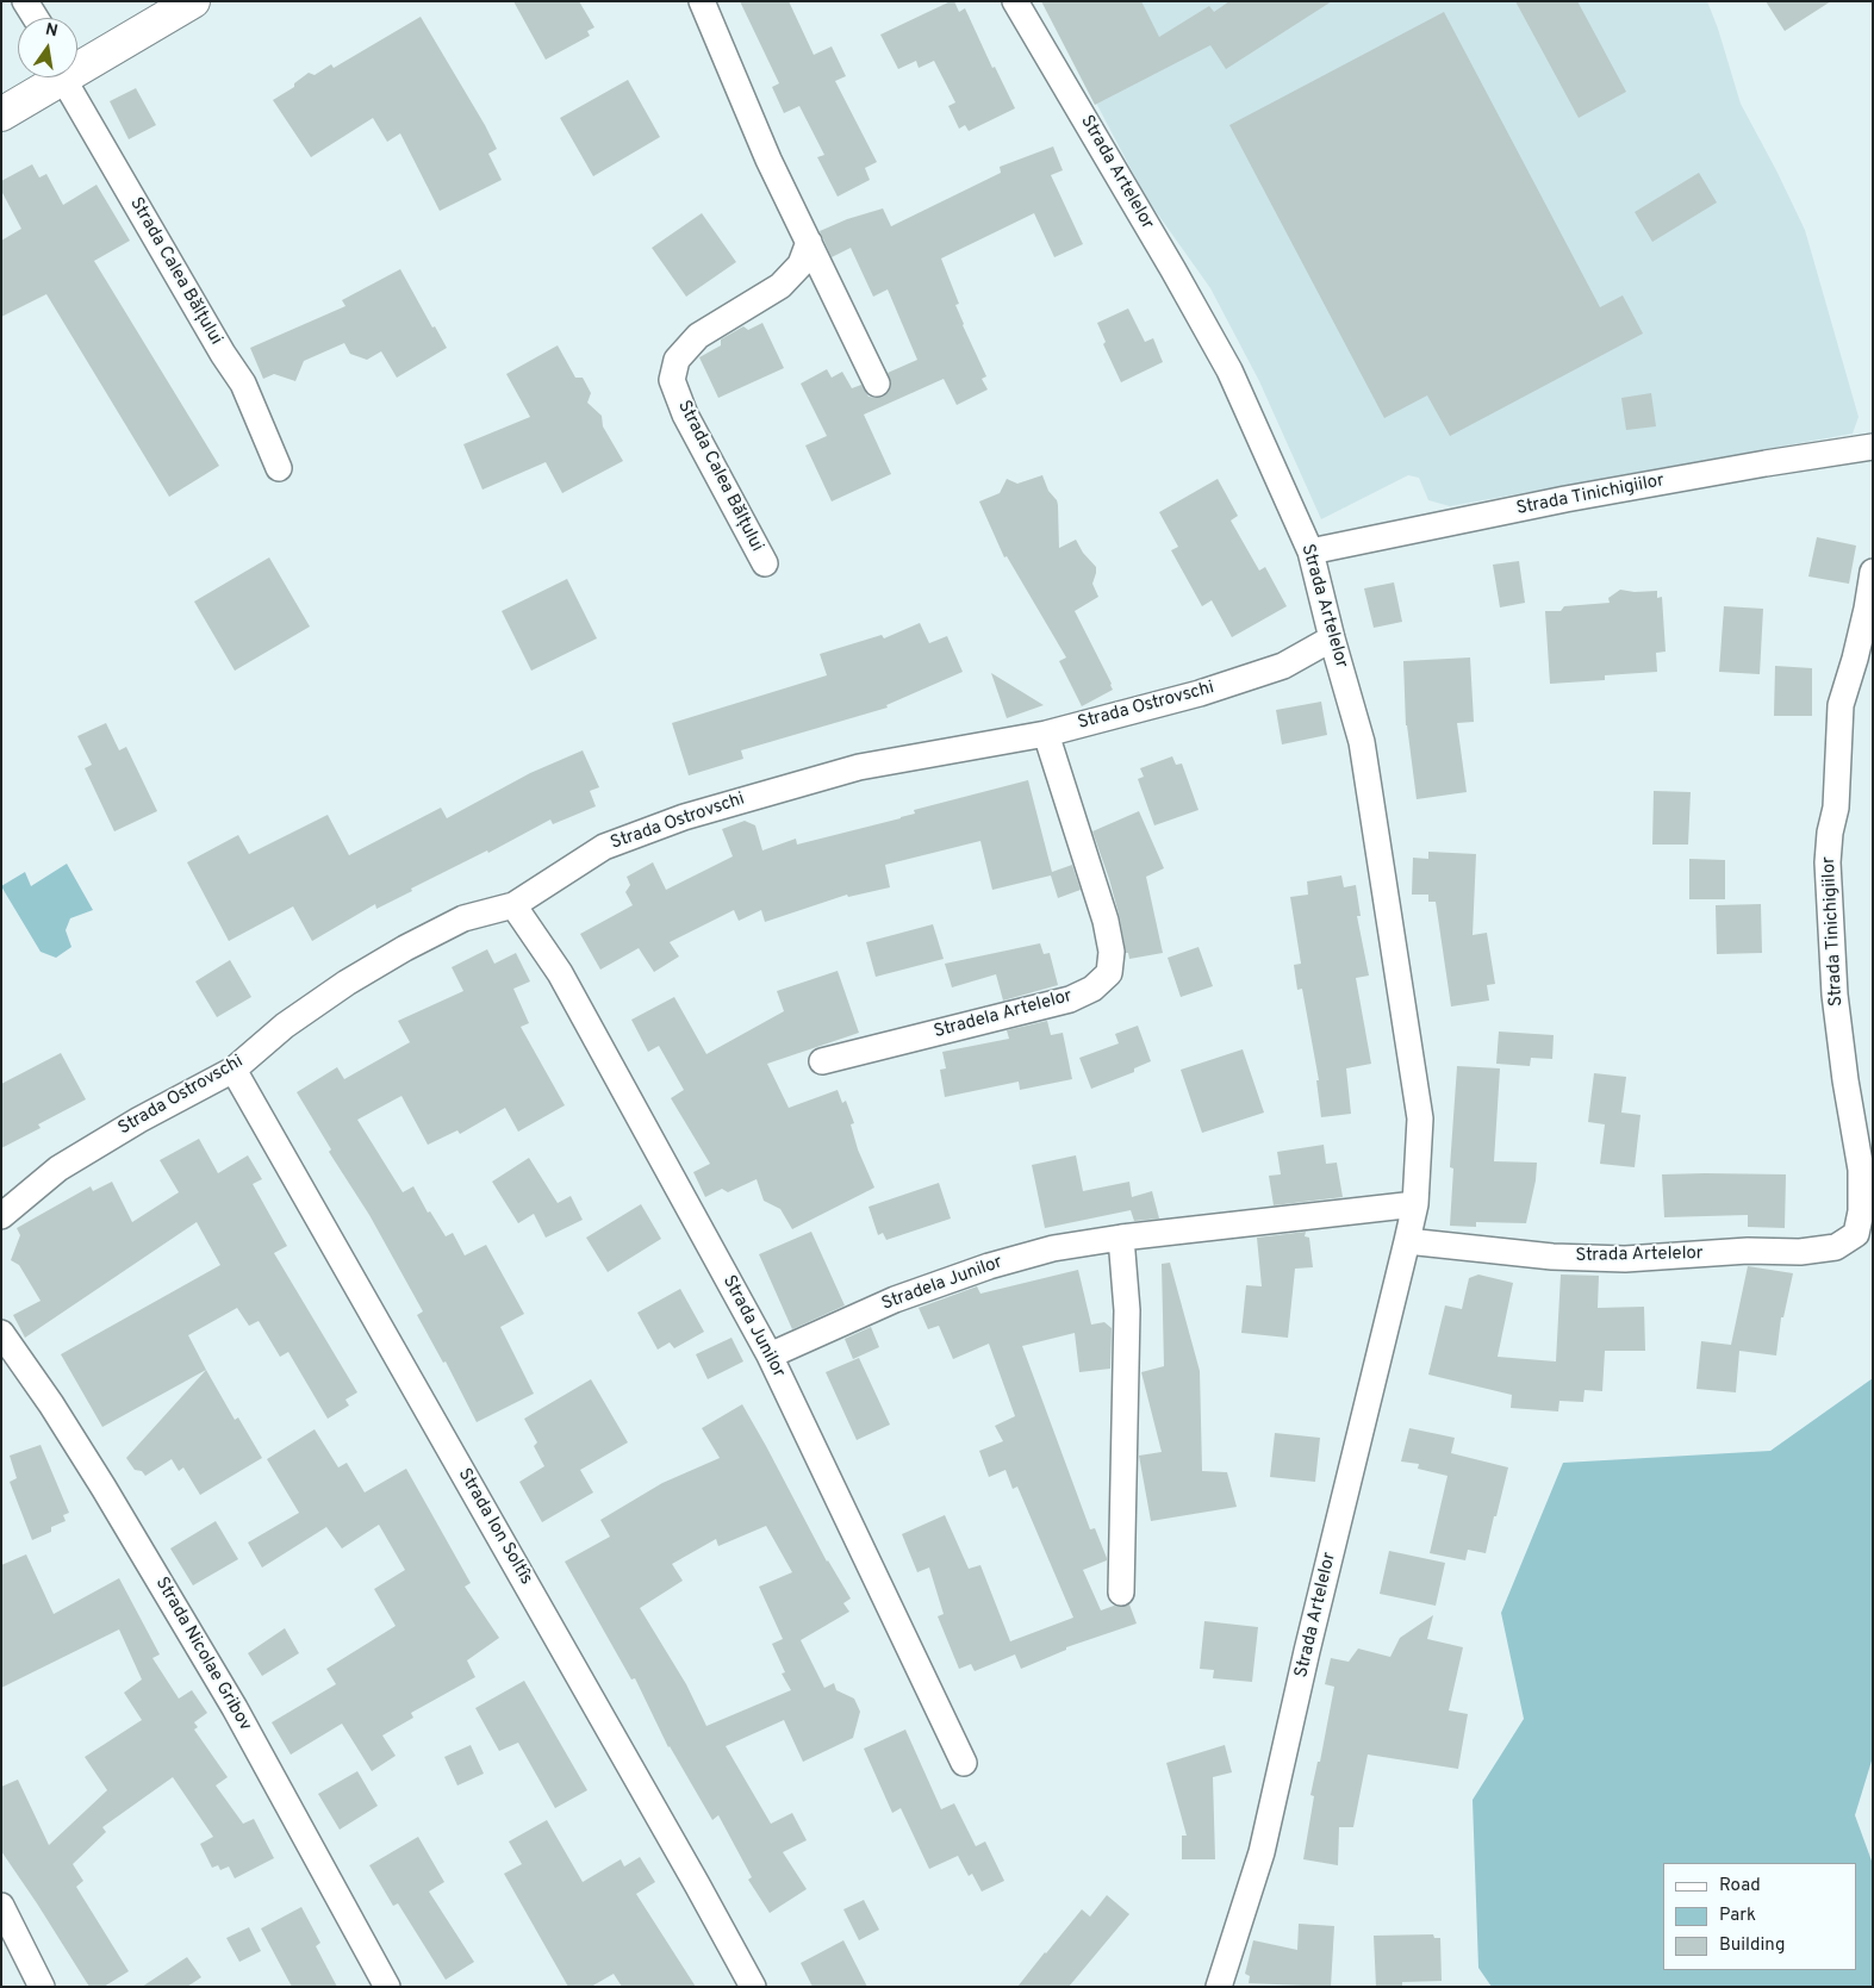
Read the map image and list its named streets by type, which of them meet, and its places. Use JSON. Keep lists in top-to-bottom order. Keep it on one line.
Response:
{"streets":{"street":["Strada Artelelor","Strada Calea Bălțului","Strada Tinichigiilor","Strada Ostrovschi","Stradela Artelelor","Stradela Junilor","Strada Junilor","Strada Ion Soltîs","Strada Nicolae Gribov"]},"crossings":[["Strada Artelelor","Strada Tinichigiilor"],["Strada Artelelor","Strada Ostrovschi"],["Strada Artelelor","Stradela Junilor"],["Strada Ostrovschi","Stradela Artelelor"],["Strada Ostrovschi","Strada Junilor"],["Strada Ostrovschi","Strada Ion Soltîs"],["Stradela Junilor","Strada Junilor"]],"legend":["Road","Park","Building"],"north":"top"}
